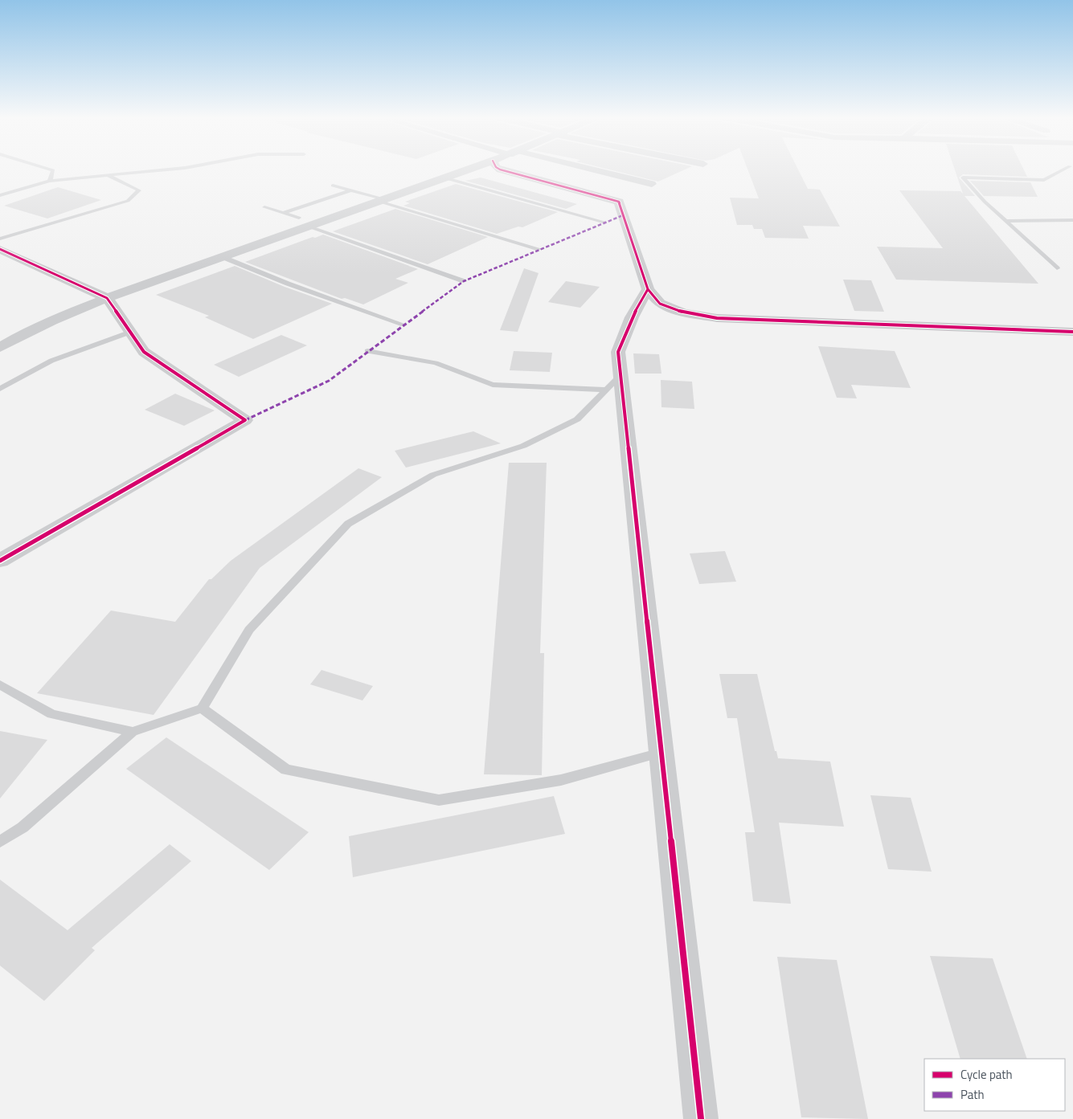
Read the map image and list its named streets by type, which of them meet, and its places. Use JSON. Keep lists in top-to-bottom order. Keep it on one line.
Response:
{"legend":["Cycle path","Path"]}
